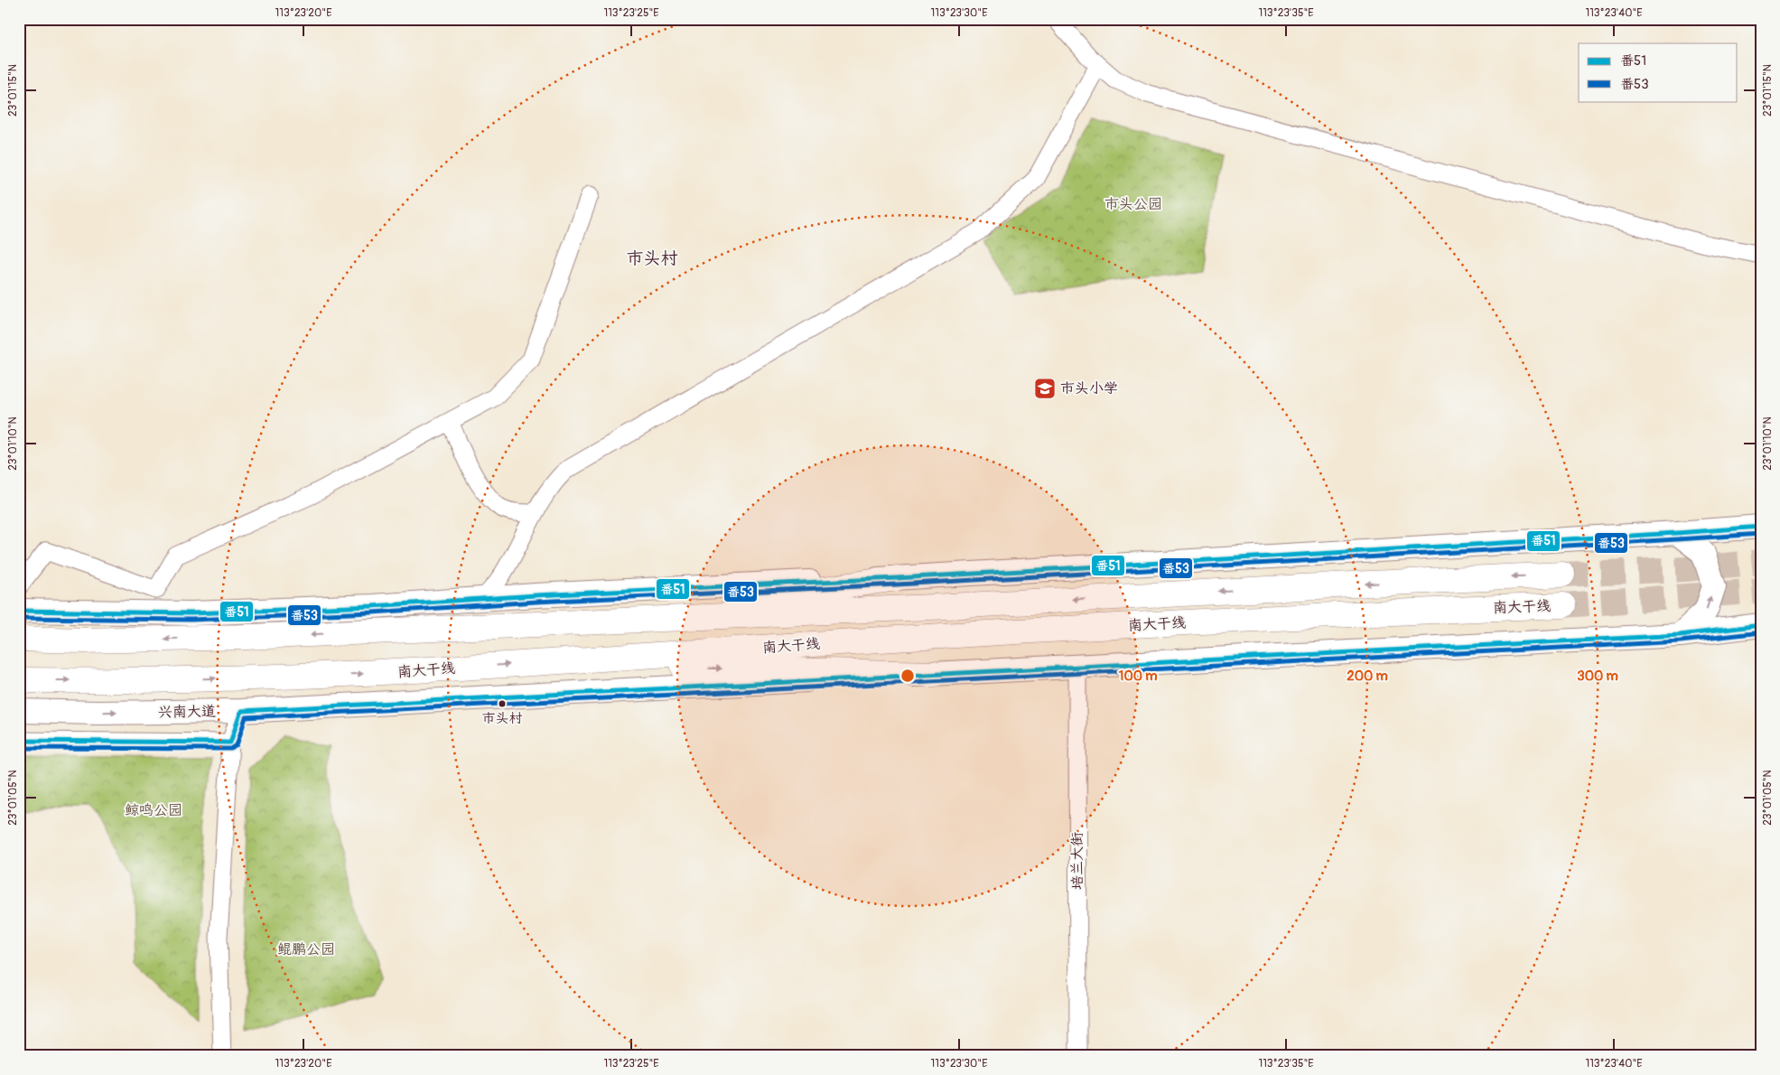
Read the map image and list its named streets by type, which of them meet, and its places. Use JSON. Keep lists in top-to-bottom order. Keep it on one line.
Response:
{"streets":{"highway":["南大干线"],"main road":["兴南大道"],"street":["培兰大街"]},"crossings":[["兴南大道","培兰大街"]],"districts":["市头村"],"parks":["市头公园","鲸鸣公园","鲲鹏公园"],"places":{"school or university":["市头小学"],"other":["市头村"]},"lines":["transit line 番51","transit line 番53"],"legend":["番51","番53"],"coordinates":["113°23'20\"E","113°23'25\"E","113°23'30\"E","113°23'35\"E","113°23'40\"E","23°01'15\"N","23°01'10\"N","23°01'05\"N"],"rings":["100 m","200 m","300 m"]}
